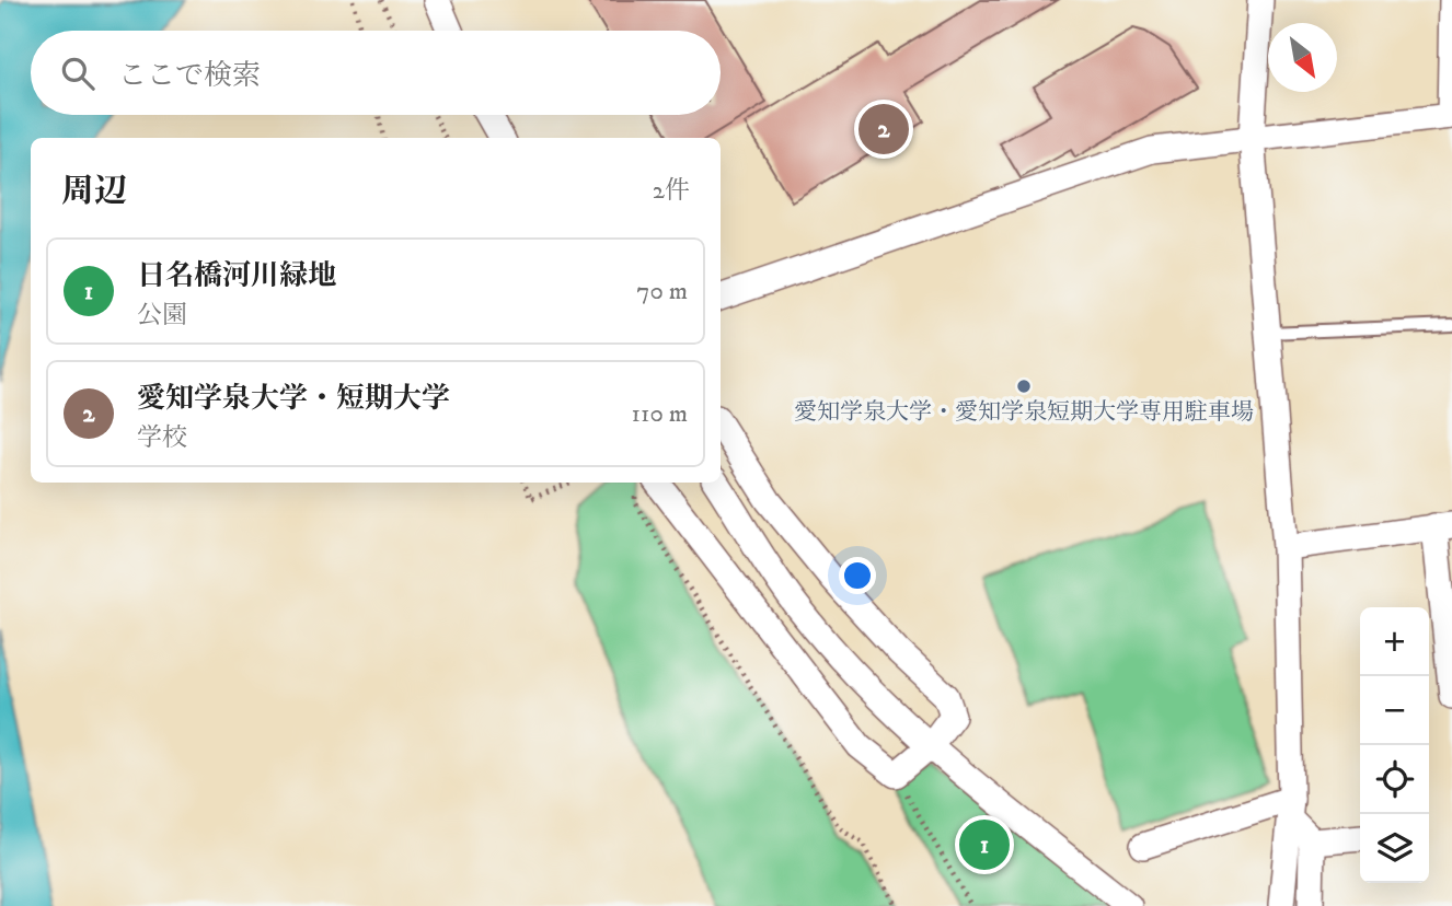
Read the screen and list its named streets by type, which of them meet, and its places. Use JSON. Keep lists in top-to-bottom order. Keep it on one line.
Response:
{"places":["愛知学泉大学・愛知学泉短期大学専用駐車場"],"north":"bottom right","page":{"search":"ここで検索","pins":["2","1"],"heading":["周辺","2件"],"list":[{"mark":"1","name":"日名橋河川緑地","note":"公園","value":"70 m"},{"mark":"2","name":"愛知学泉大学・短期大学","note":"学校","value":"110 m"}],"map_buttons":["+","−"]}}
